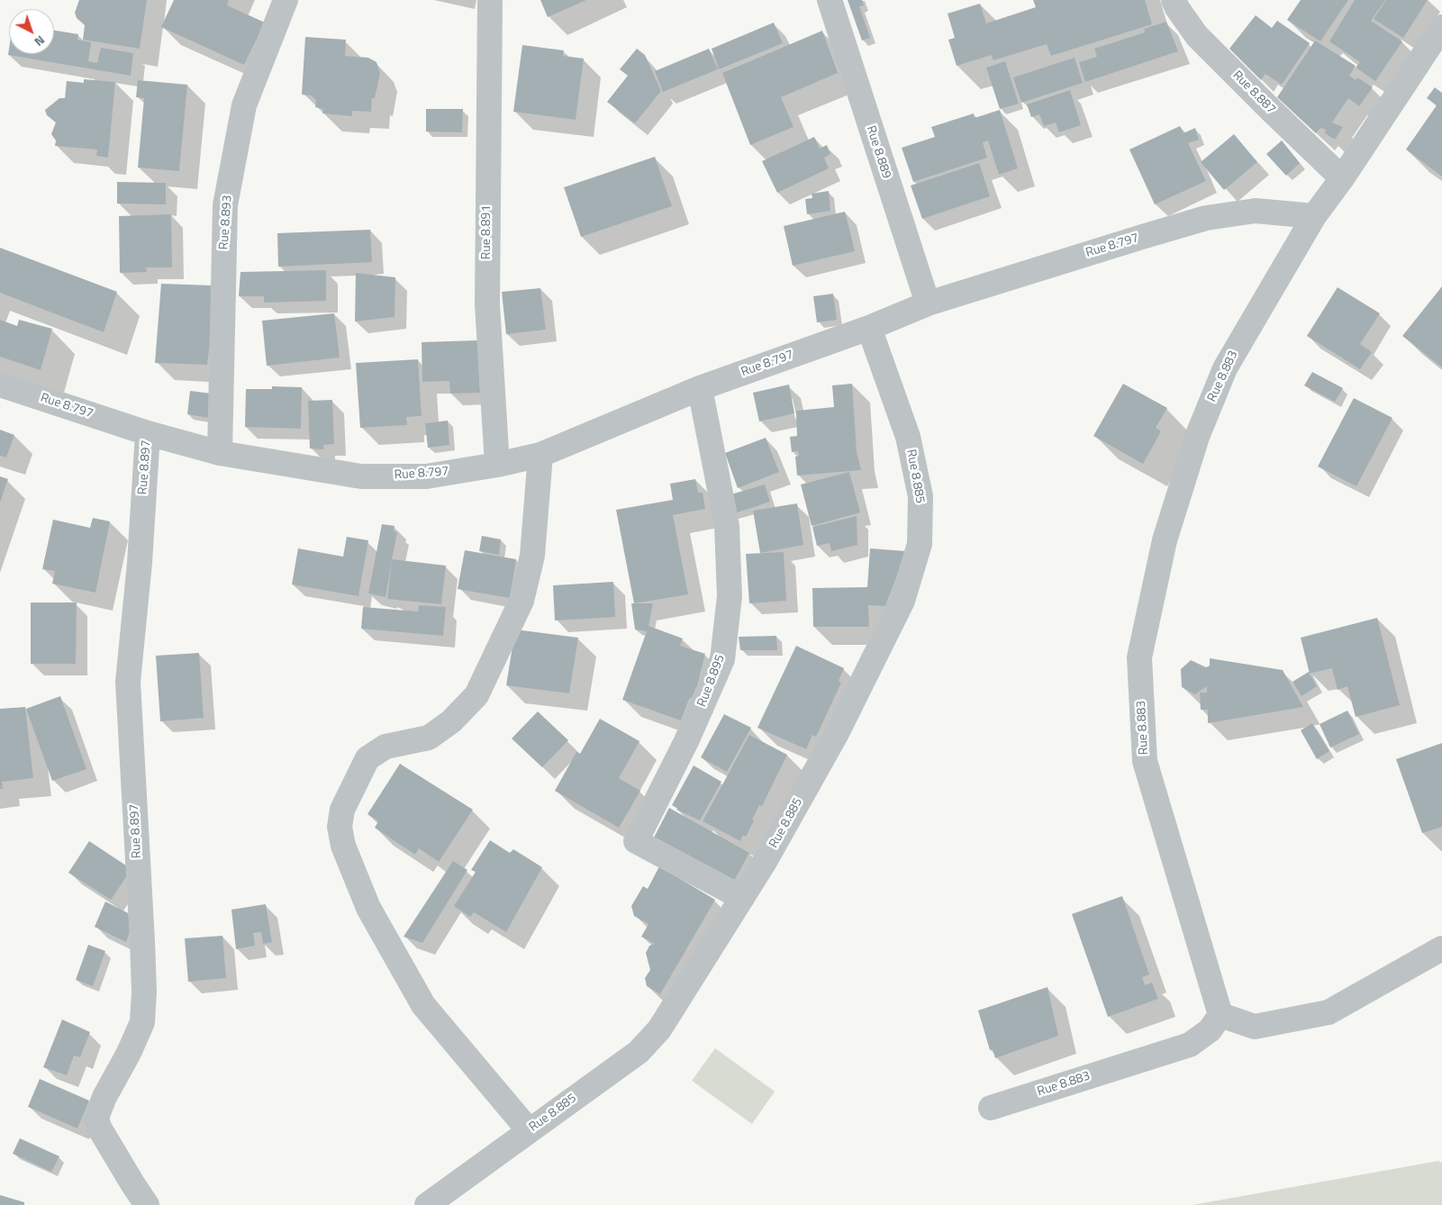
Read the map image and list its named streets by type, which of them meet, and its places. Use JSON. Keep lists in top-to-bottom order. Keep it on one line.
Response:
{"streets":{"street":["Rue 8.887","Rue 8.889","Rue 8.893","Rue 8.891","Rue 8.797","Rue 8.883","Rue 8.897","Rue 8.885","Rue 8.895"]},"crossings":[["Rue 8.889","Rue 8.797"],["Rue 8.893","Rue 8.797"],["Rue 8.891","Rue 8.797"],["Rue 8.797","Rue 8.883"],["Rue 8.797","Rue 8.897"],["Rue 8.797","Rue 8.885"],["Rue 8.797","Rue 8.895"],["Rue 8.885","Rue 8.895"]],"north":"bottom right"}
